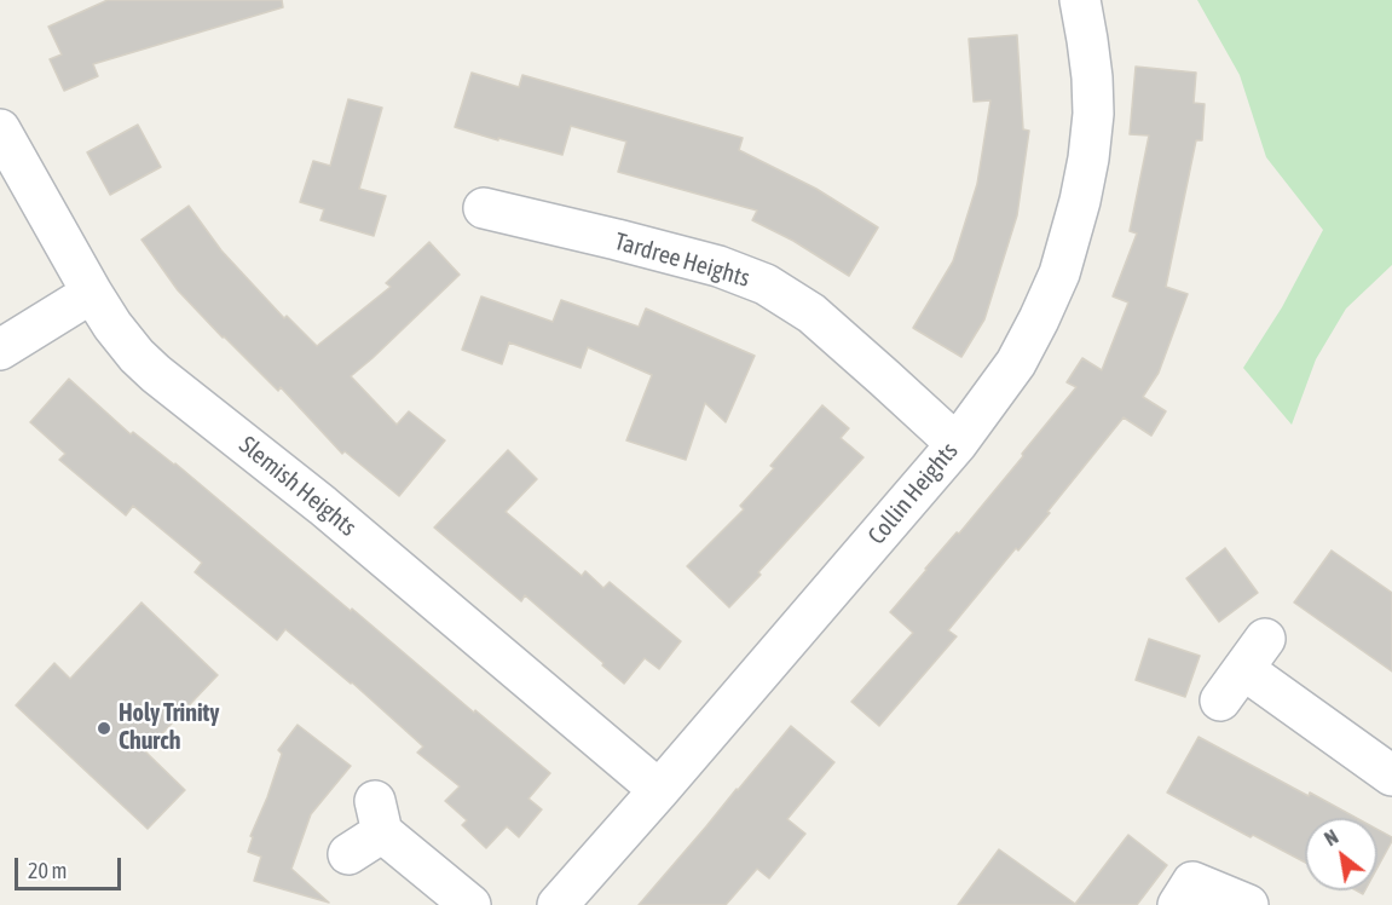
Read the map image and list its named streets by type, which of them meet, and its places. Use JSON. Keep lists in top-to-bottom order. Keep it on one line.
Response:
{"streets":{"street":["Tardree Heights","Slemish Heights","Collin Heights"]},"crossings":[["Tardree Heights","Collin Heights"],["Slemish Heights","Collin Heights"]],"places":["Holy Trinity Church"],"scale_bar":"20 m","north":"top left"}
